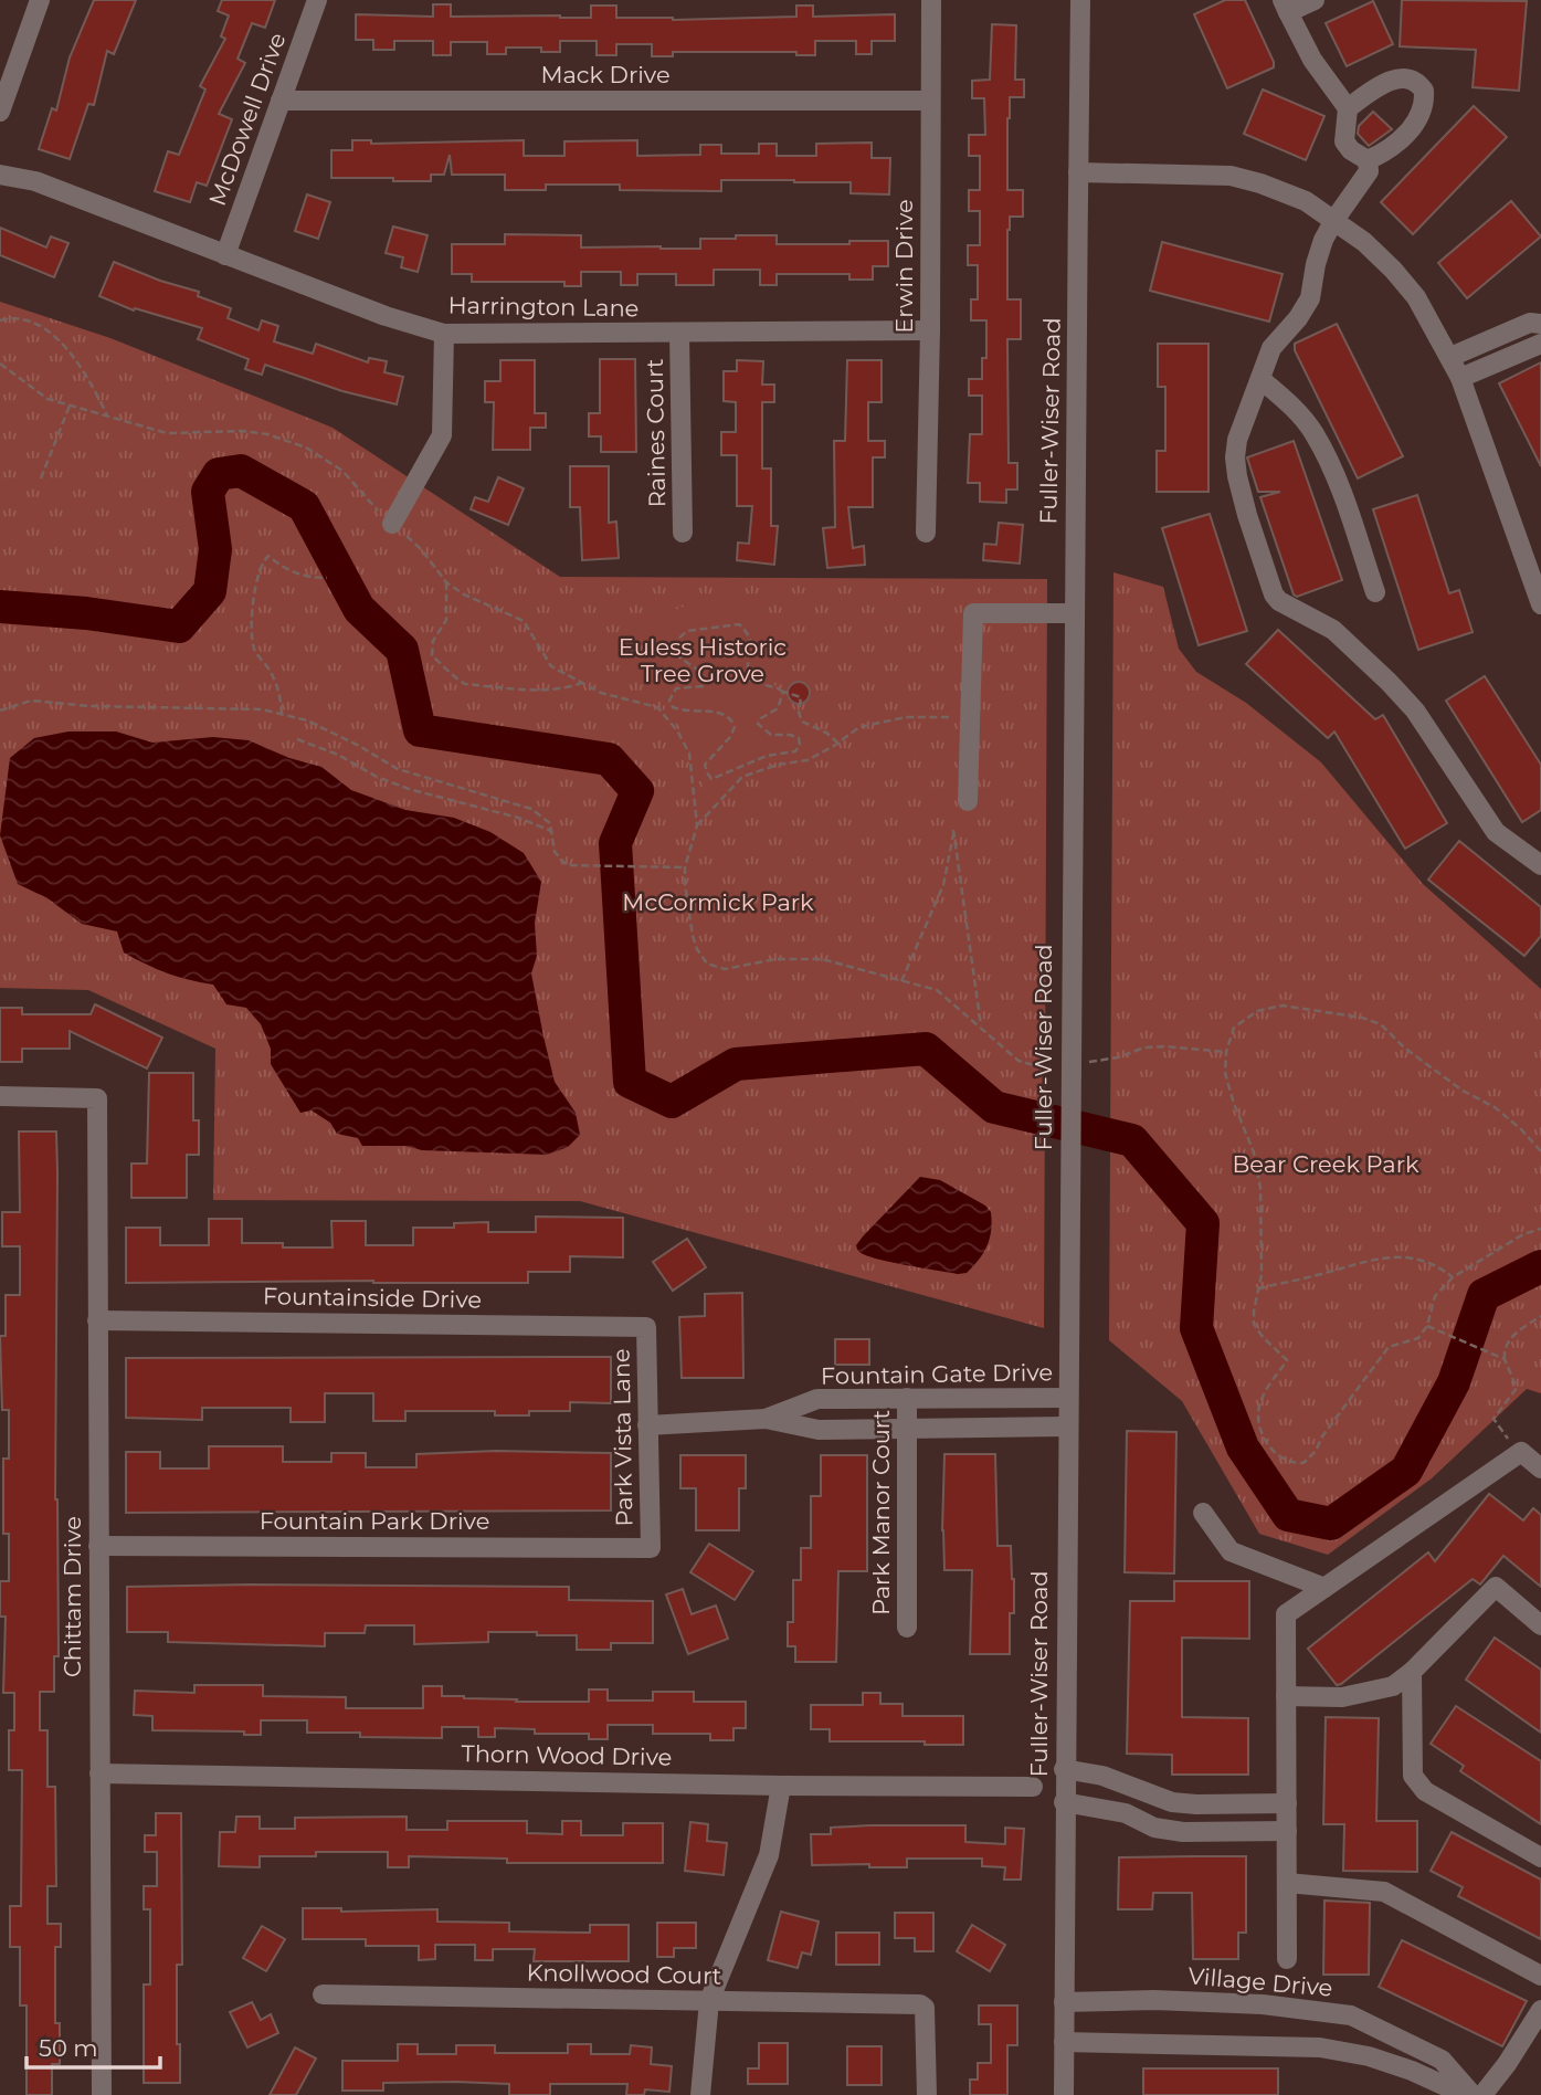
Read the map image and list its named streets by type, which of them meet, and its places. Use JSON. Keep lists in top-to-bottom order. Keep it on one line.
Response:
{"streets":{"street":["Mack Drive","McDowell Drive","Erwin Drive","Harrington Lane","Fuller-Wiser Road","Raines Court","Fountainside Drive","Fountain Gate Drive","Park Vista Lane","Park Manor Court","Fountain Park Drive","Chittam Drive","Thorn Wood Drive","Knollwood Court","Village Drive"]},"crossings":[["Mack Drive","McDowell Drive"],["Mack Drive","Erwin Drive"],["McDowell Drive","Harrington Lane"],["Erwin Drive","Harrington Lane"],["Harrington Lane","Raines Court"],["Fuller-Wiser Road","Fountain Gate Drive"],["Fuller-Wiser Road","Village Drive"],["Fountainside Drive","Park Vista Lane"],["Fountainside Drive","Chittam Drive"],["Fountain Gate Drive","Park Vista Lane"],["Fountain Gate Drive","Park Manor Court"],["Park Vista Lane","Fountain Park Drive"],["Fountain Park Drive","Chittam Drive"],["Chittam Drive","Thorn Wood Drive"]],"parks":["Euless Historic Tree Grove","McCormick Park","Bear Creek Park"],"scale_bar":"50 m"}
